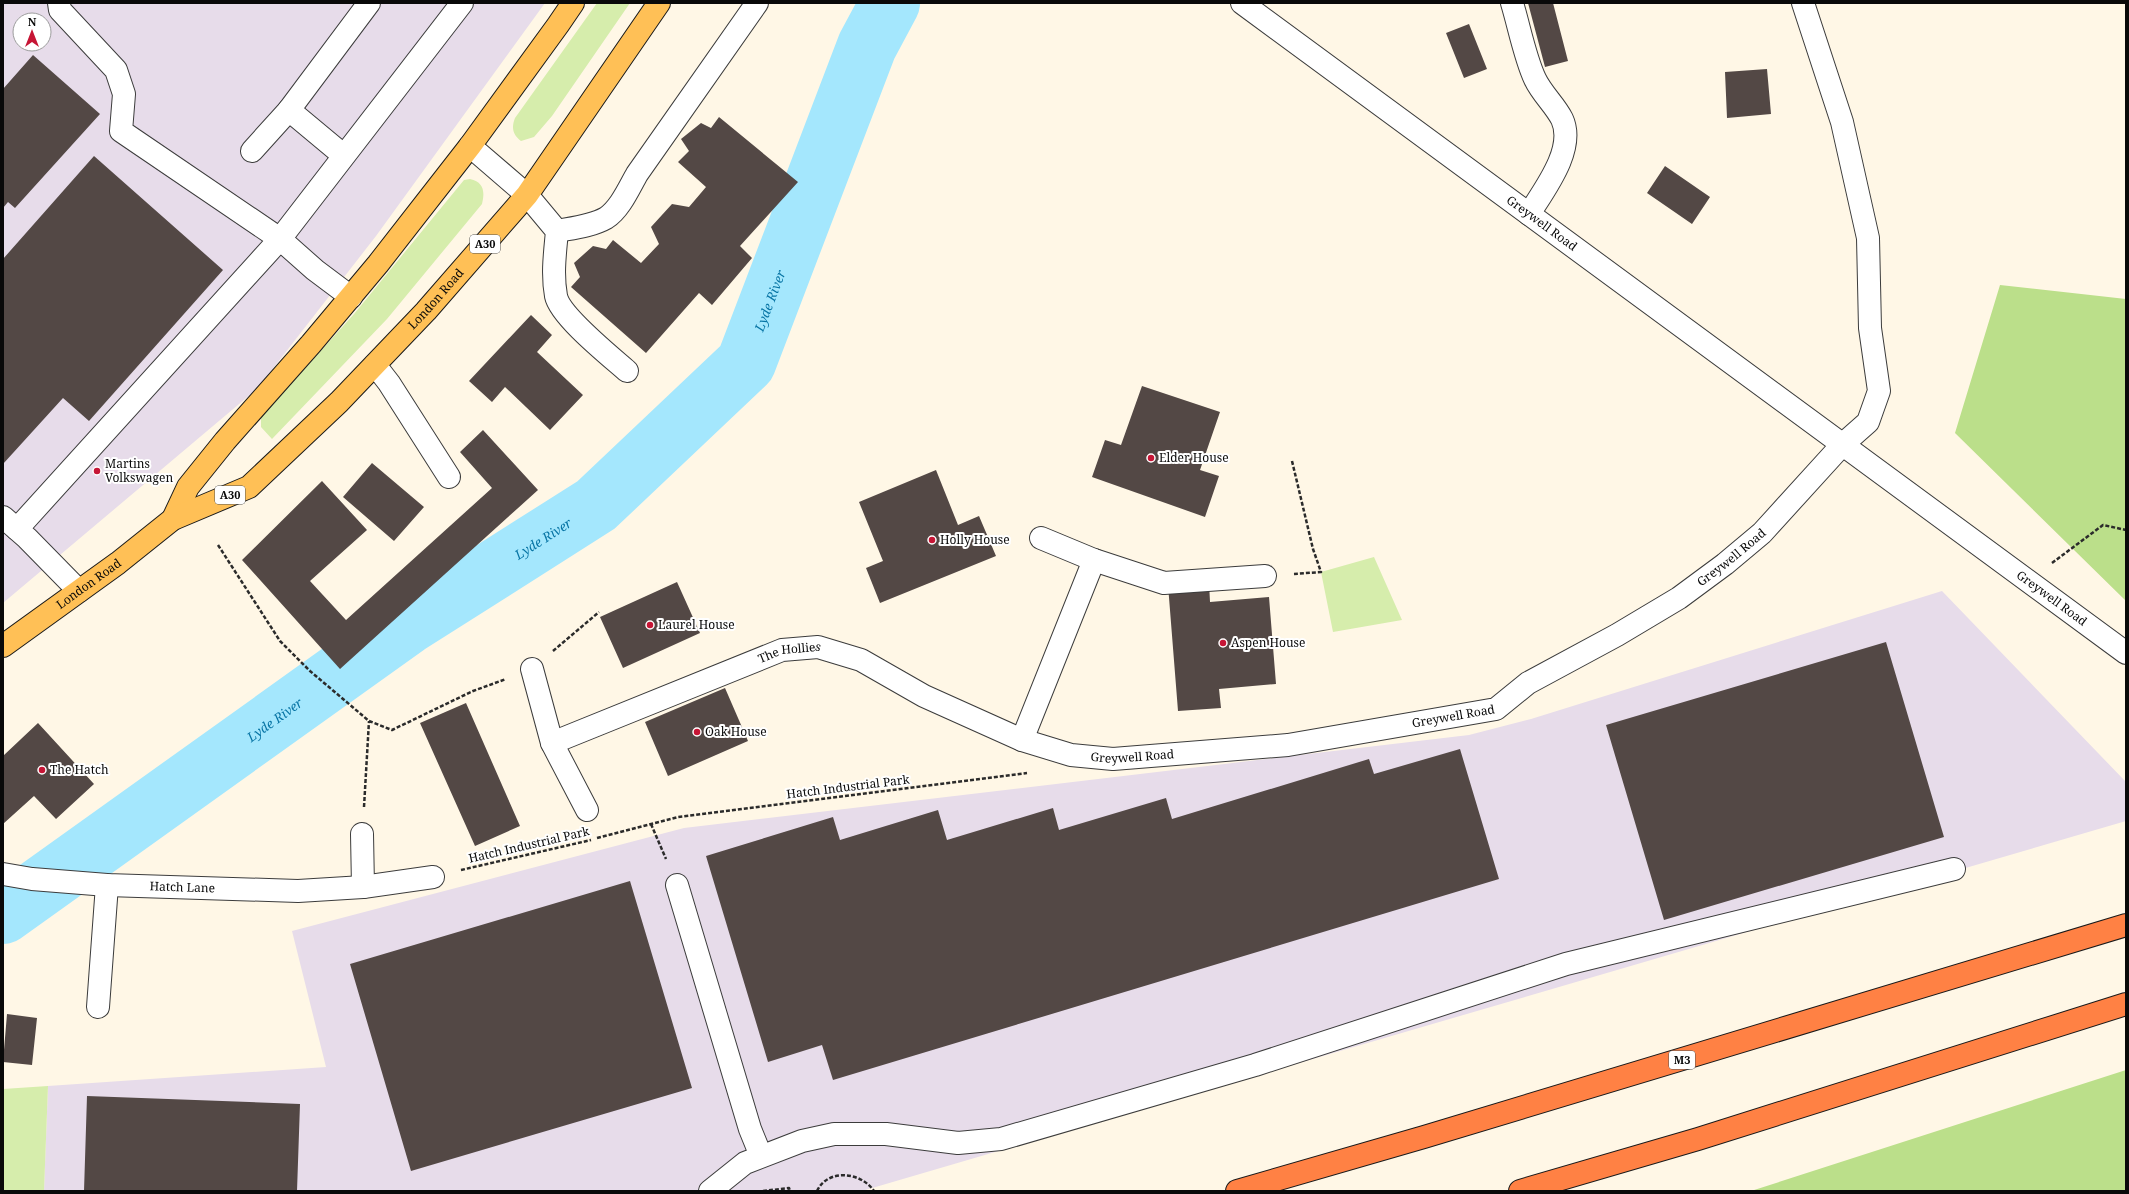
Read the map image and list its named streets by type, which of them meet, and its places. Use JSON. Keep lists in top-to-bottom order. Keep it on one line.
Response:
{"streets":{"highway":["M3"],"main road":["A30","London Road"],"street":["Greywell Road","The Hollies","Hatch Lane"],"path":["Hatch Industrial Park"]},"crossings":[["Greywell Road","The Hollies"],["Hatch Industrial Park","Hatch Lane"]],"water":["Lyde River"],"places":["Elder House","Martins Volkswagen","Holly House","Laurel House","Aspen House","Oak House","The Hatch"],"north":"top"}
